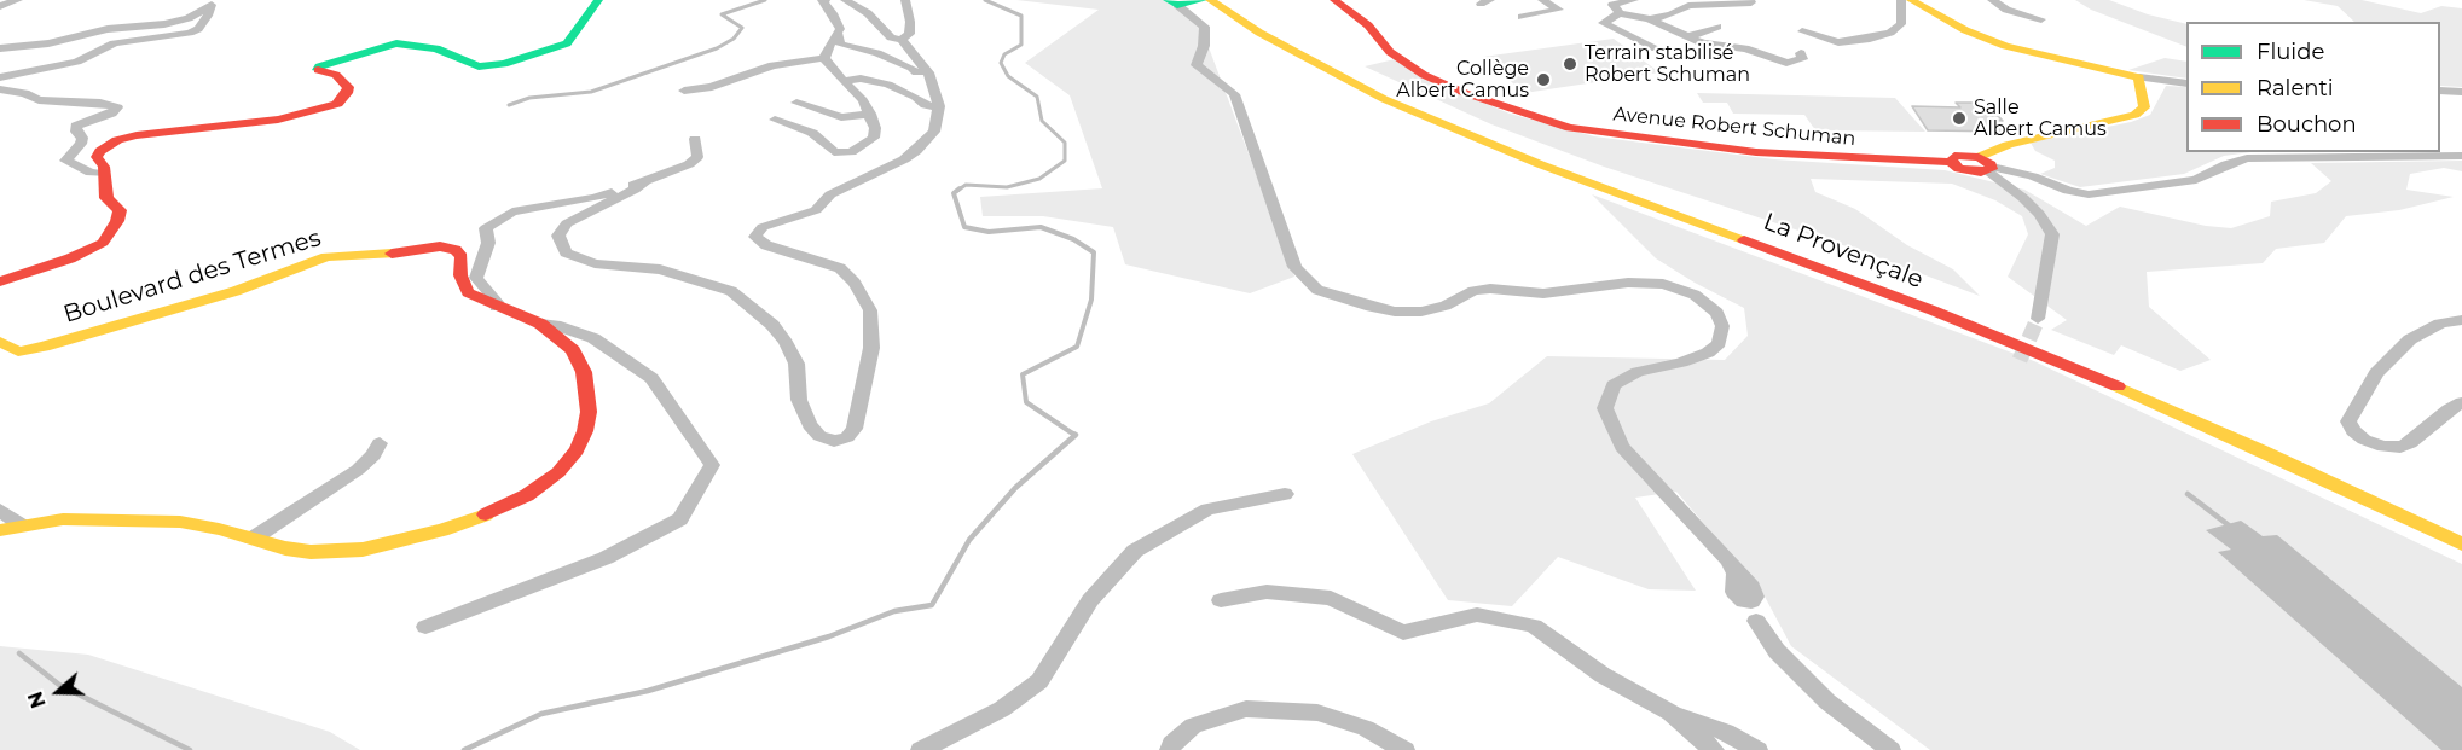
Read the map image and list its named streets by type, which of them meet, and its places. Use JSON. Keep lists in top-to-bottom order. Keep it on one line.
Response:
{"streets":{"main road":["Avenue Robert Schuman","La Provençale","Boulevard des Termes"]},"places":["Terrain stabilisé Robert Schuman","Collège Albert Camus","Salle Albert Camus"],"legend":["Fluide","Ralenti","Bouchon"],"north":"left"}
